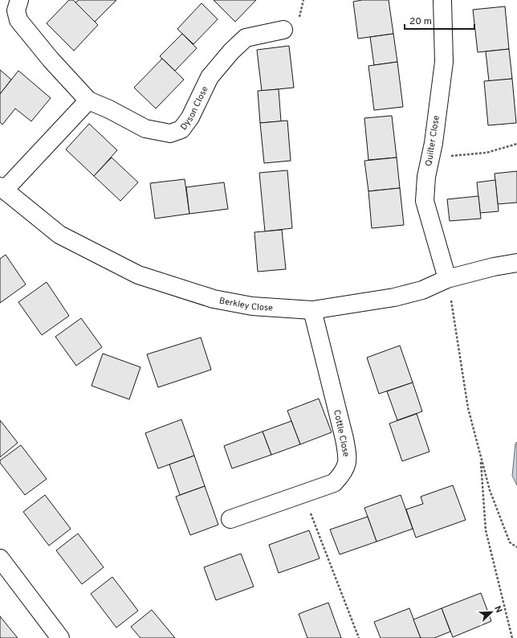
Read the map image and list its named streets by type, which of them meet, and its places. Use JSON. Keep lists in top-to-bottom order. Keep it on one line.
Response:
{"streets":{"street":["Dyson Close","Quilter Close","Berkley Close","Cottle Close"]},"crossings":[["Quilter Close","Berkley Close"],["Berkley Close","Cottle Close"]],"scale_bar":"20 m","north":"top right"}
